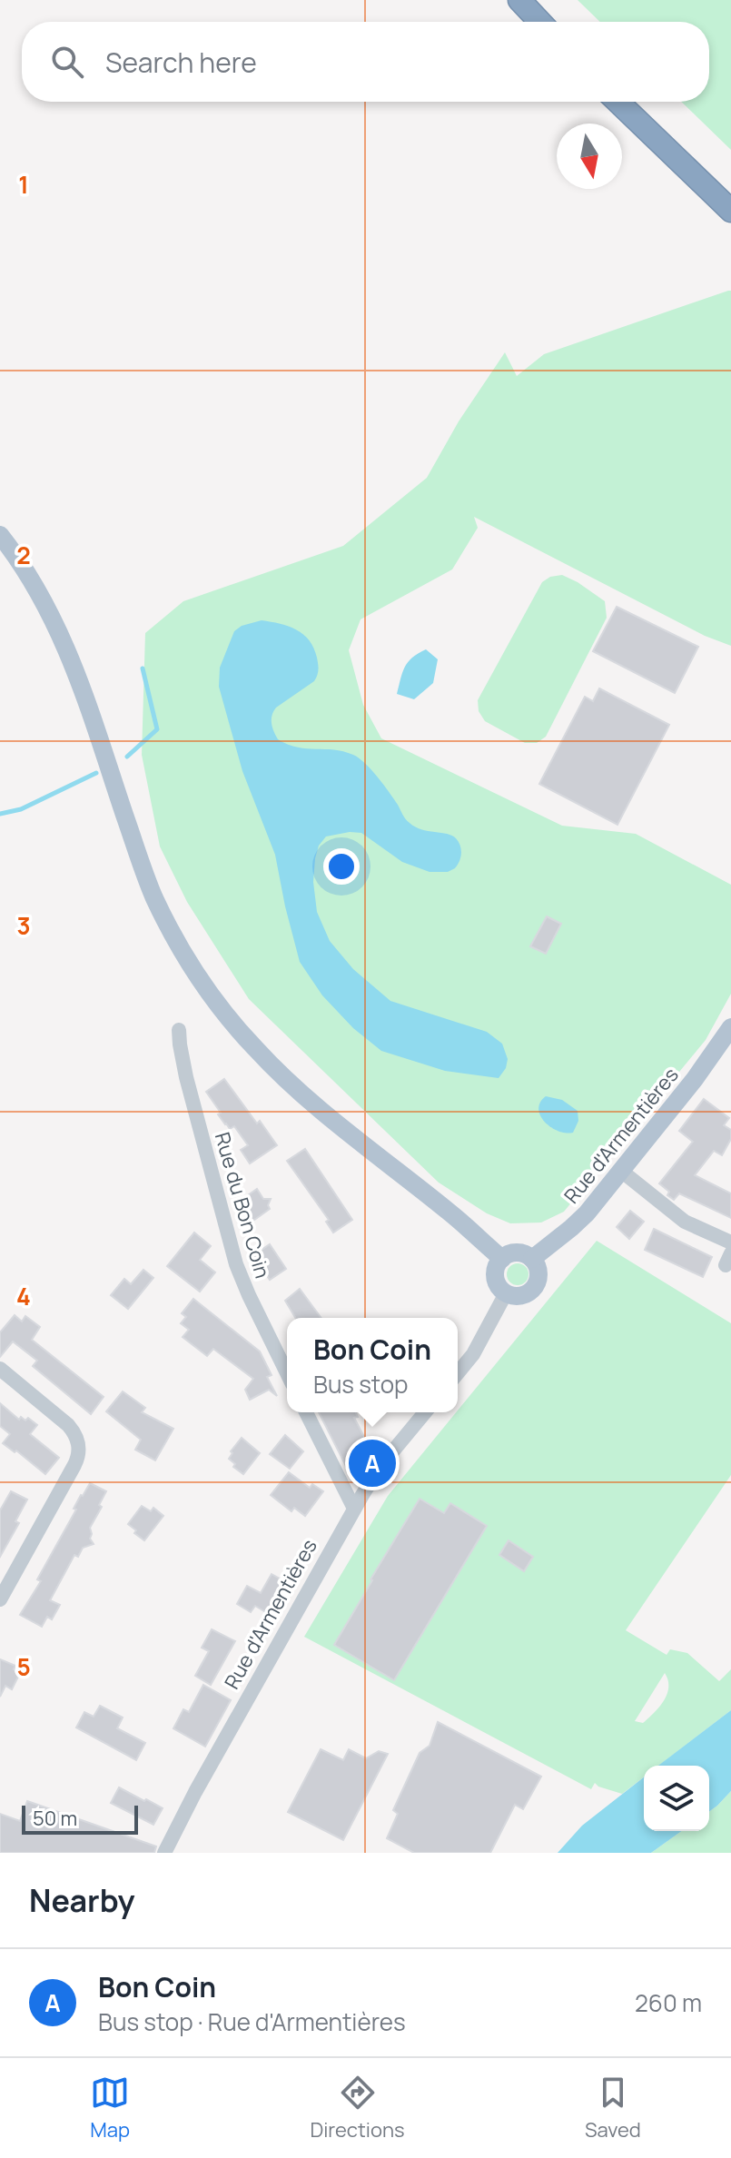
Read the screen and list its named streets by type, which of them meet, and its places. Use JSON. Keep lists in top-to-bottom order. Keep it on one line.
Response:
{"streets":{"main road":["Rue d'Armentières"],"street":["Rue du Bon Coin"]},"scale_bar":"50 m","north":"bottom","page":{"search":"Search here","popup":["Bon Coin","Bus stop"],"pins":"A","scale":"50 m","heading":"Nearby","list":[{"mark":"A","name":"Bon Coin","note":"Bus stop · Rue d'Armentières","value":"260 m"}],"nav":["Map","Directions","Saved"]},"grid":{"rows":["1","2","3","4","5"]}}
